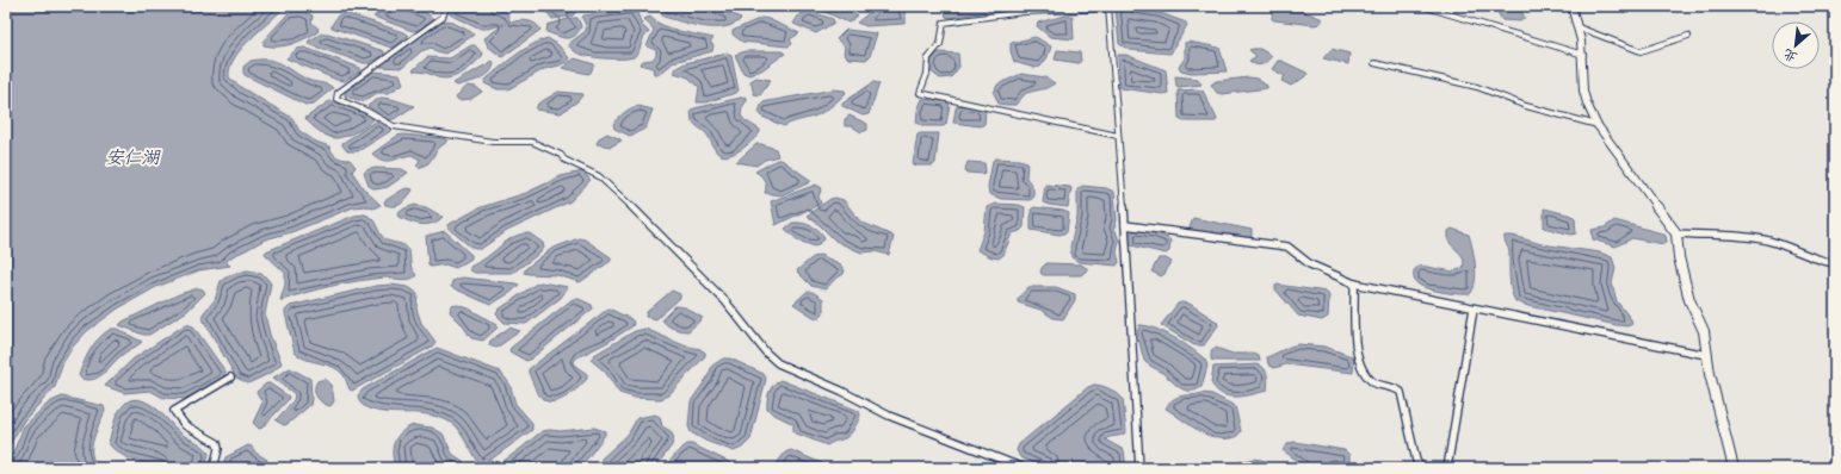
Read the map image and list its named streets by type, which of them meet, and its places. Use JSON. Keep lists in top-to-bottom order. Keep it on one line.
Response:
{"water":["安仁湖"],"north":"bottom left"}
